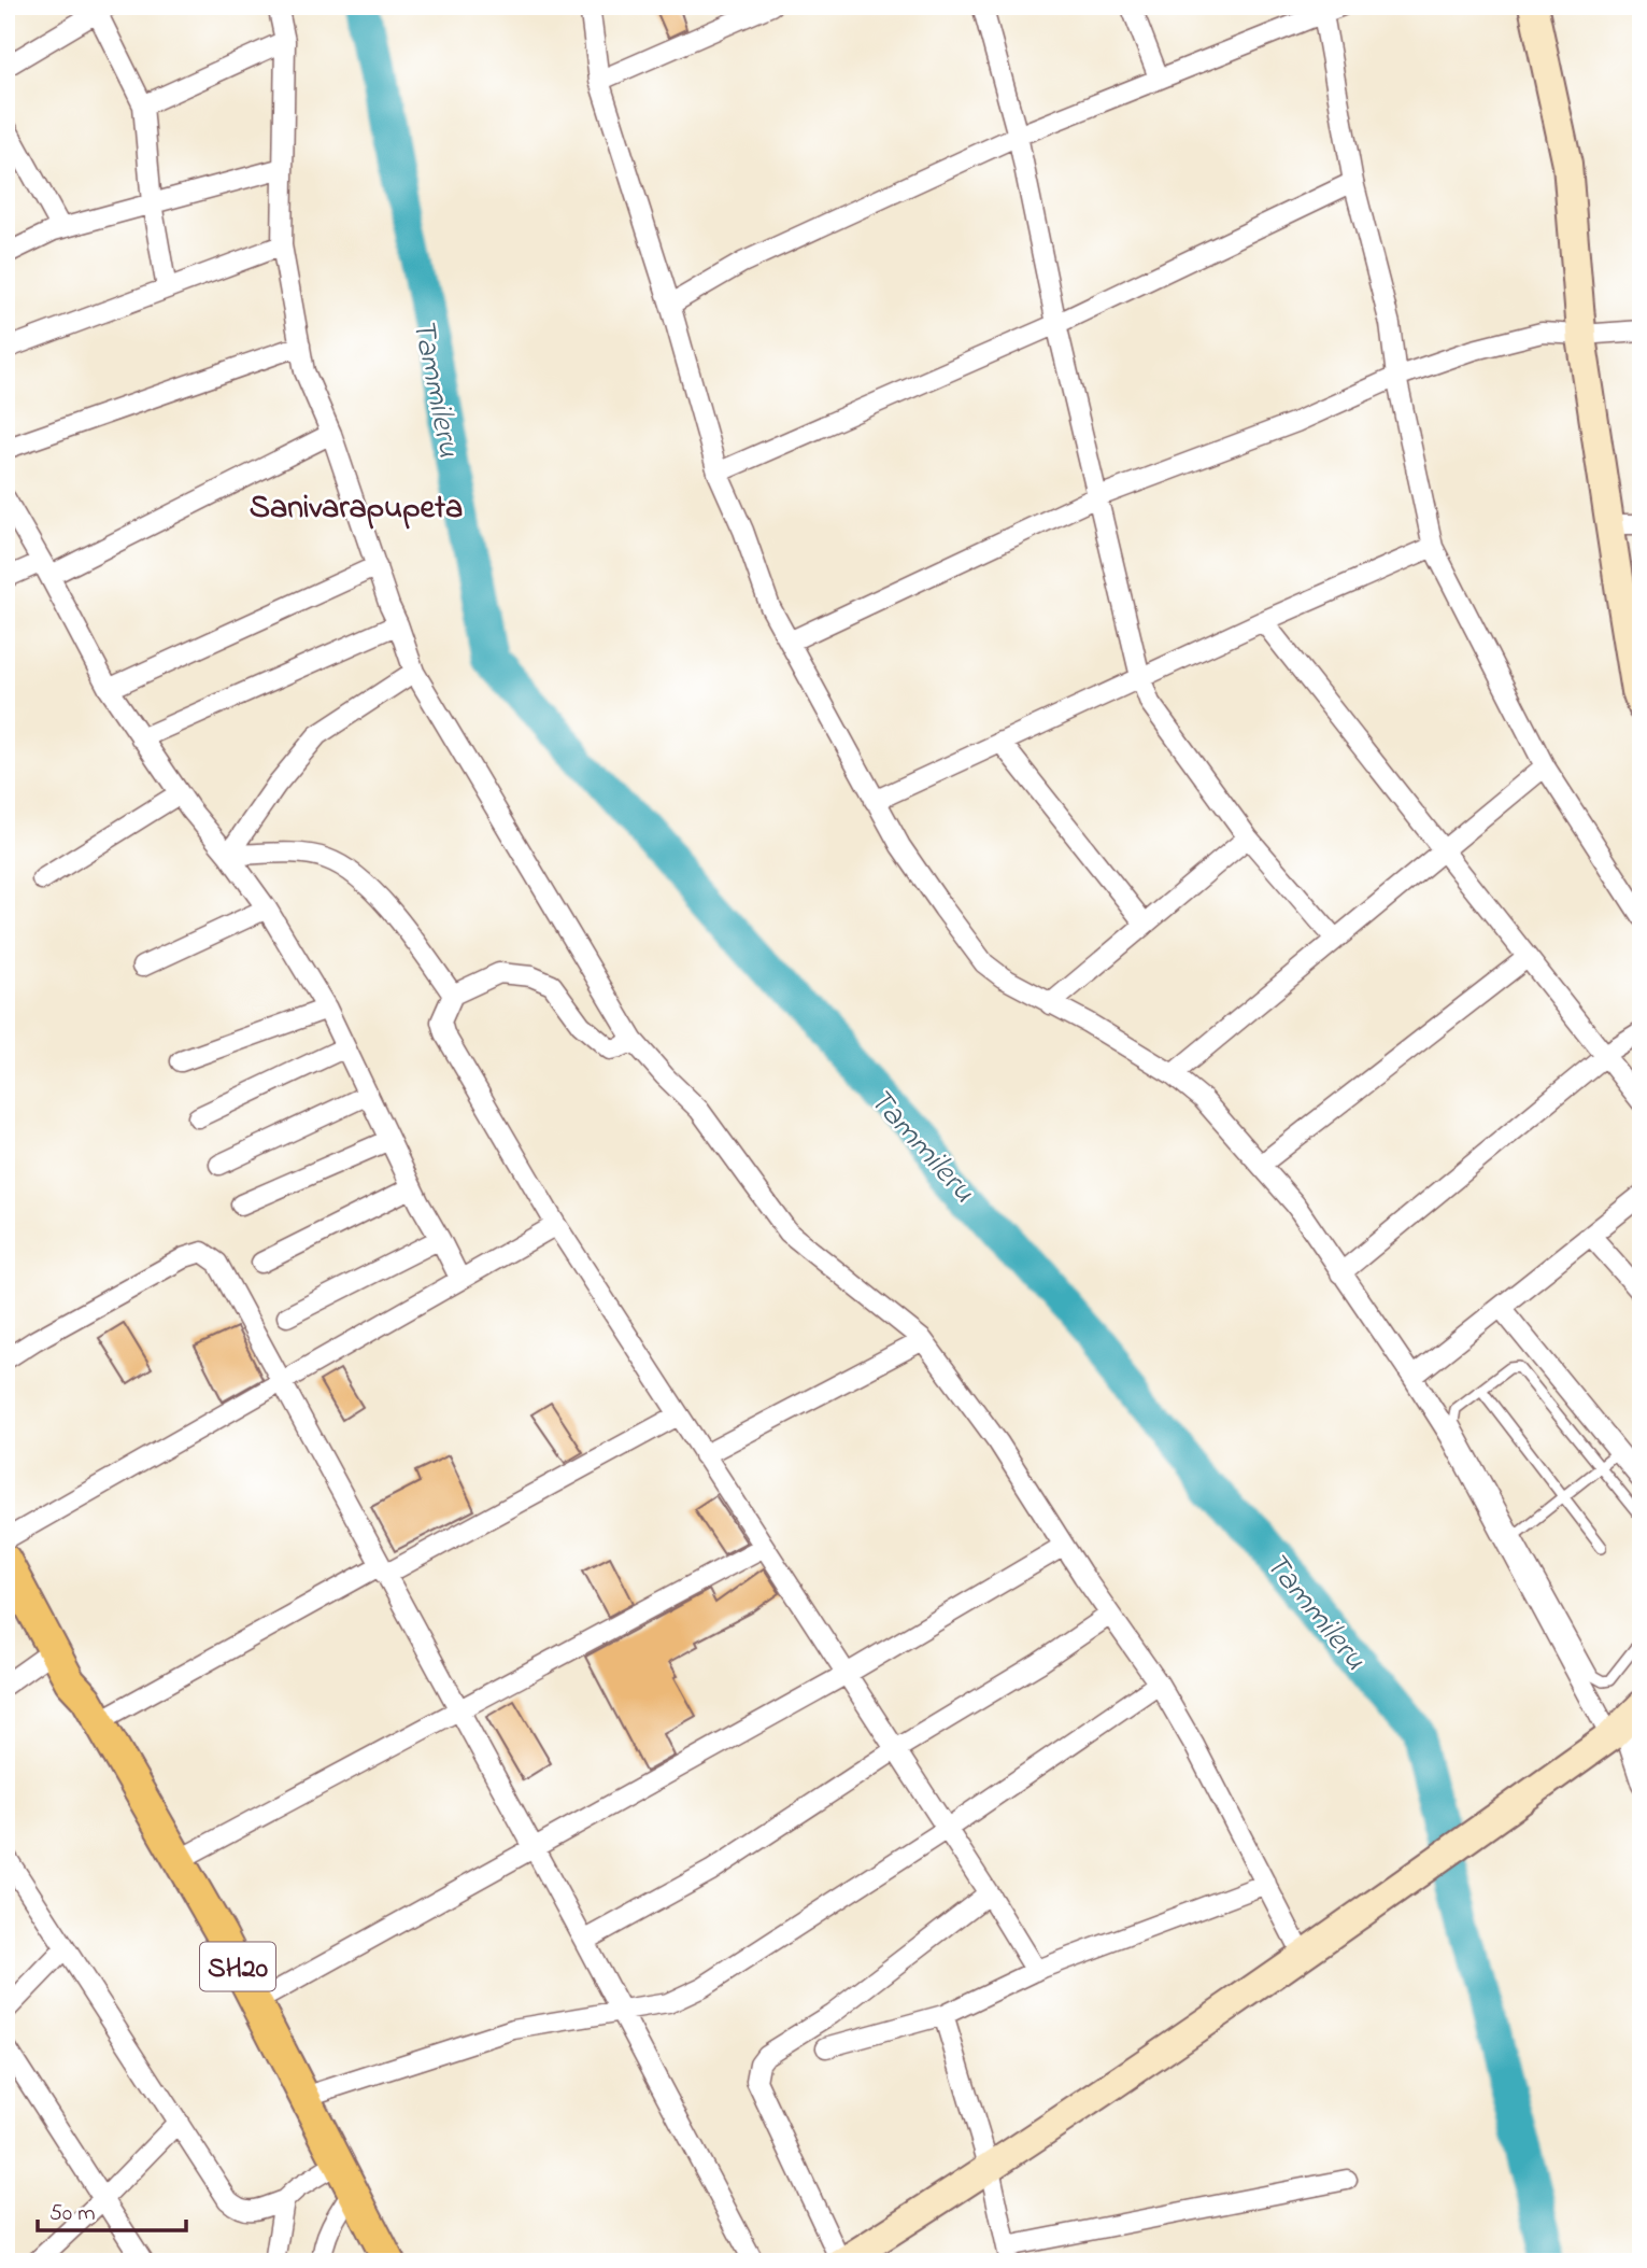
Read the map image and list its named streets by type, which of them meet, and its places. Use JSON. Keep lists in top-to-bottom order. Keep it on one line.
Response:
{"streets":{"main road":["SH20"]},"districts":["Sanivarapupeta"],"water":["Tammileru"],"scale_bar":"50 m"}
